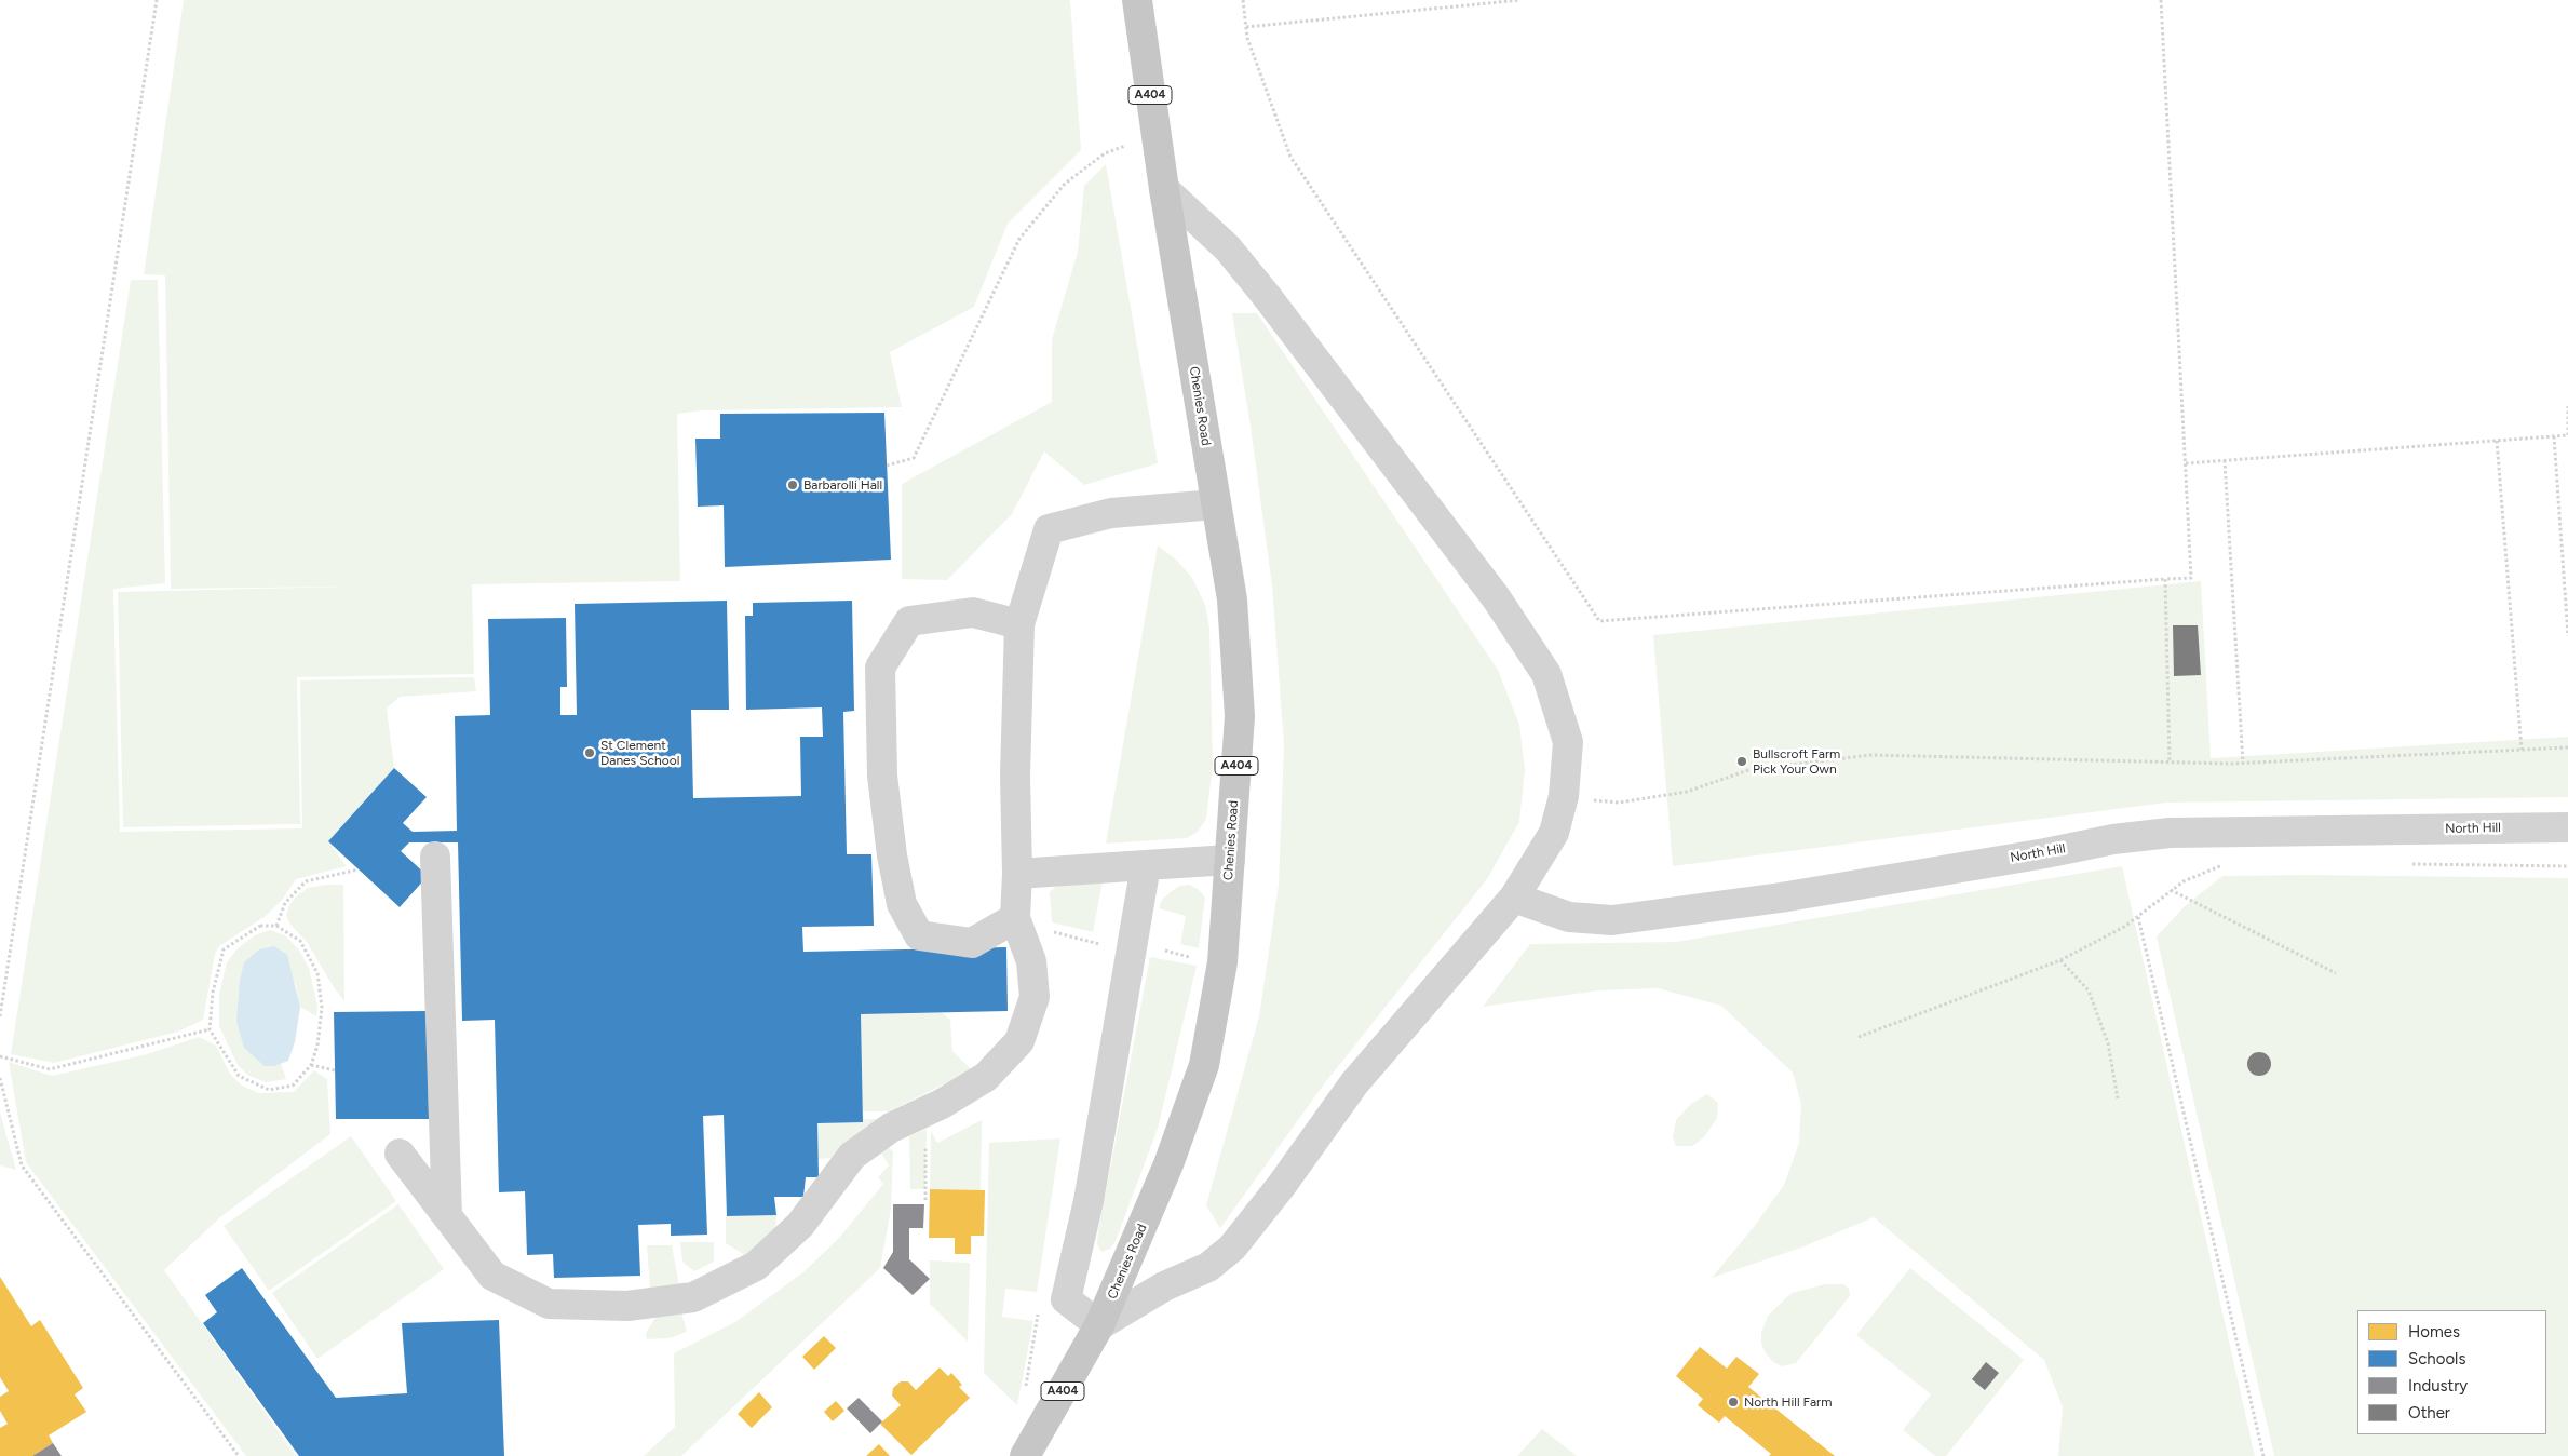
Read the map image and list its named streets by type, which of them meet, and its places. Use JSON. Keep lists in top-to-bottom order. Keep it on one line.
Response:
{"streets":{"main road":["A404","Chenies Road"],"street":["North Hill"]},"crossings":[["A404","Chenies Road"]],"places":["Barbarolli Hall","St Clement Danes School","Bullscroft Farm Pick Your Own","North Hill Farm"],"legend":["Homes","Schools","Industry","Other"]}
